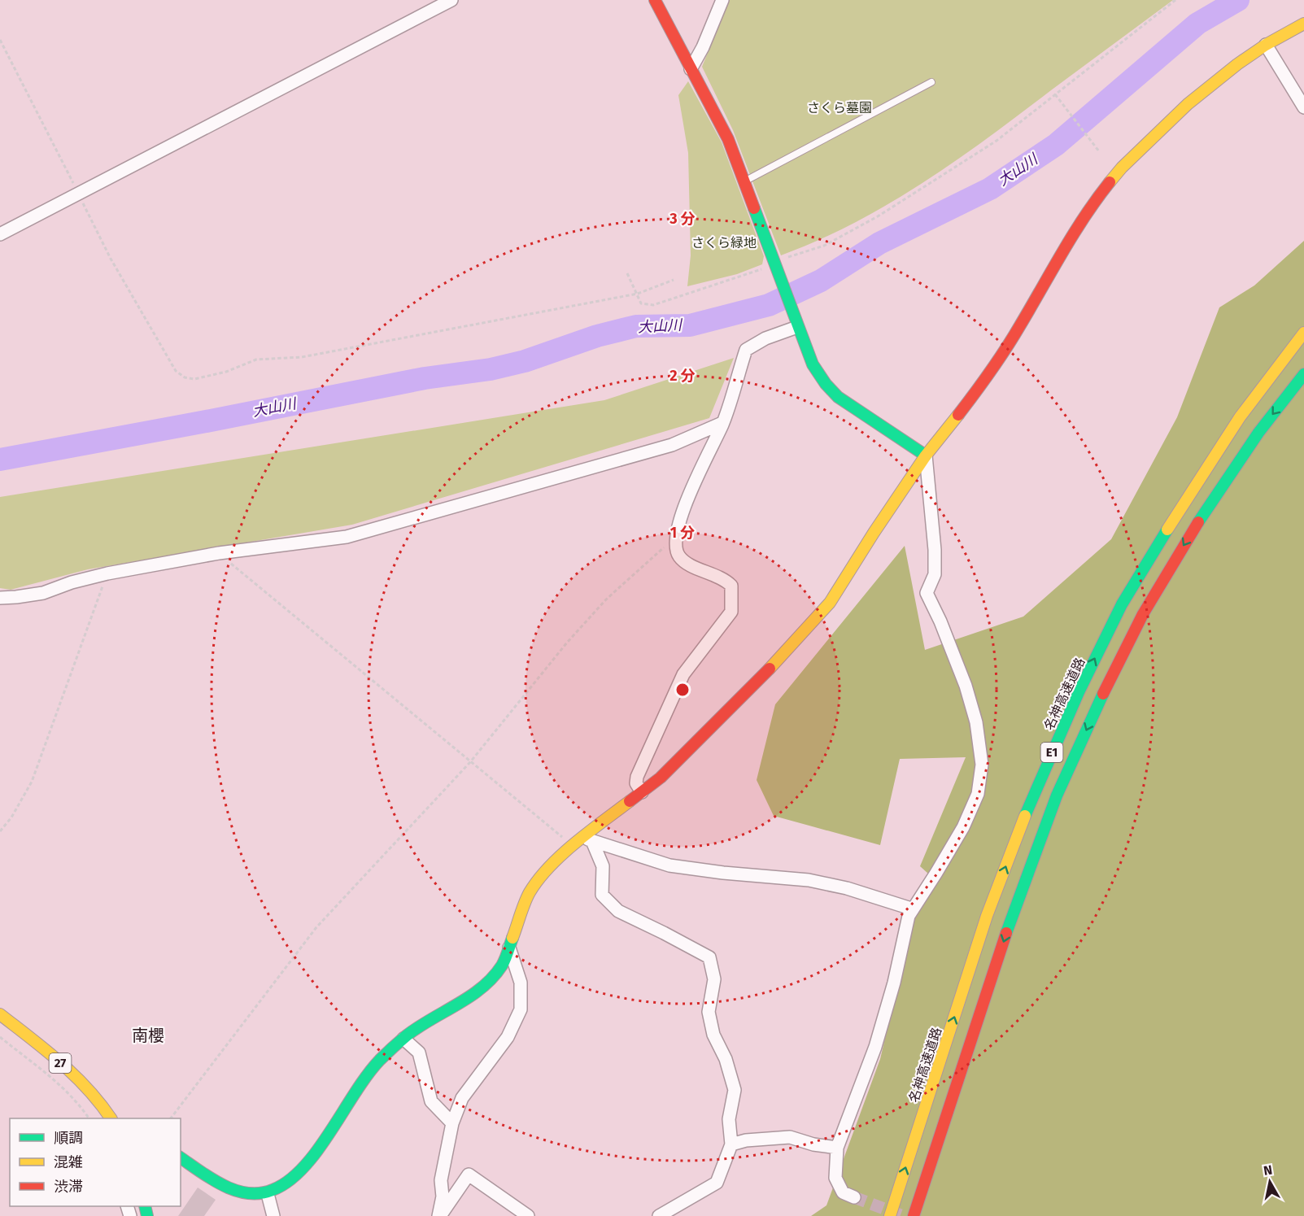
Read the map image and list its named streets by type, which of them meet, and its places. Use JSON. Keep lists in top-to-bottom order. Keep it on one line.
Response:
{"streets":{"main road":["名神高速道路","E1","27"]},"districts":["南櫻"],"water":["大山川"],"parks":["さくら墓園","さくら緑地"],"legend":["順調","混雑","渋滞"],"north":"top","rings":["3 分","2 分","1 分"]}
